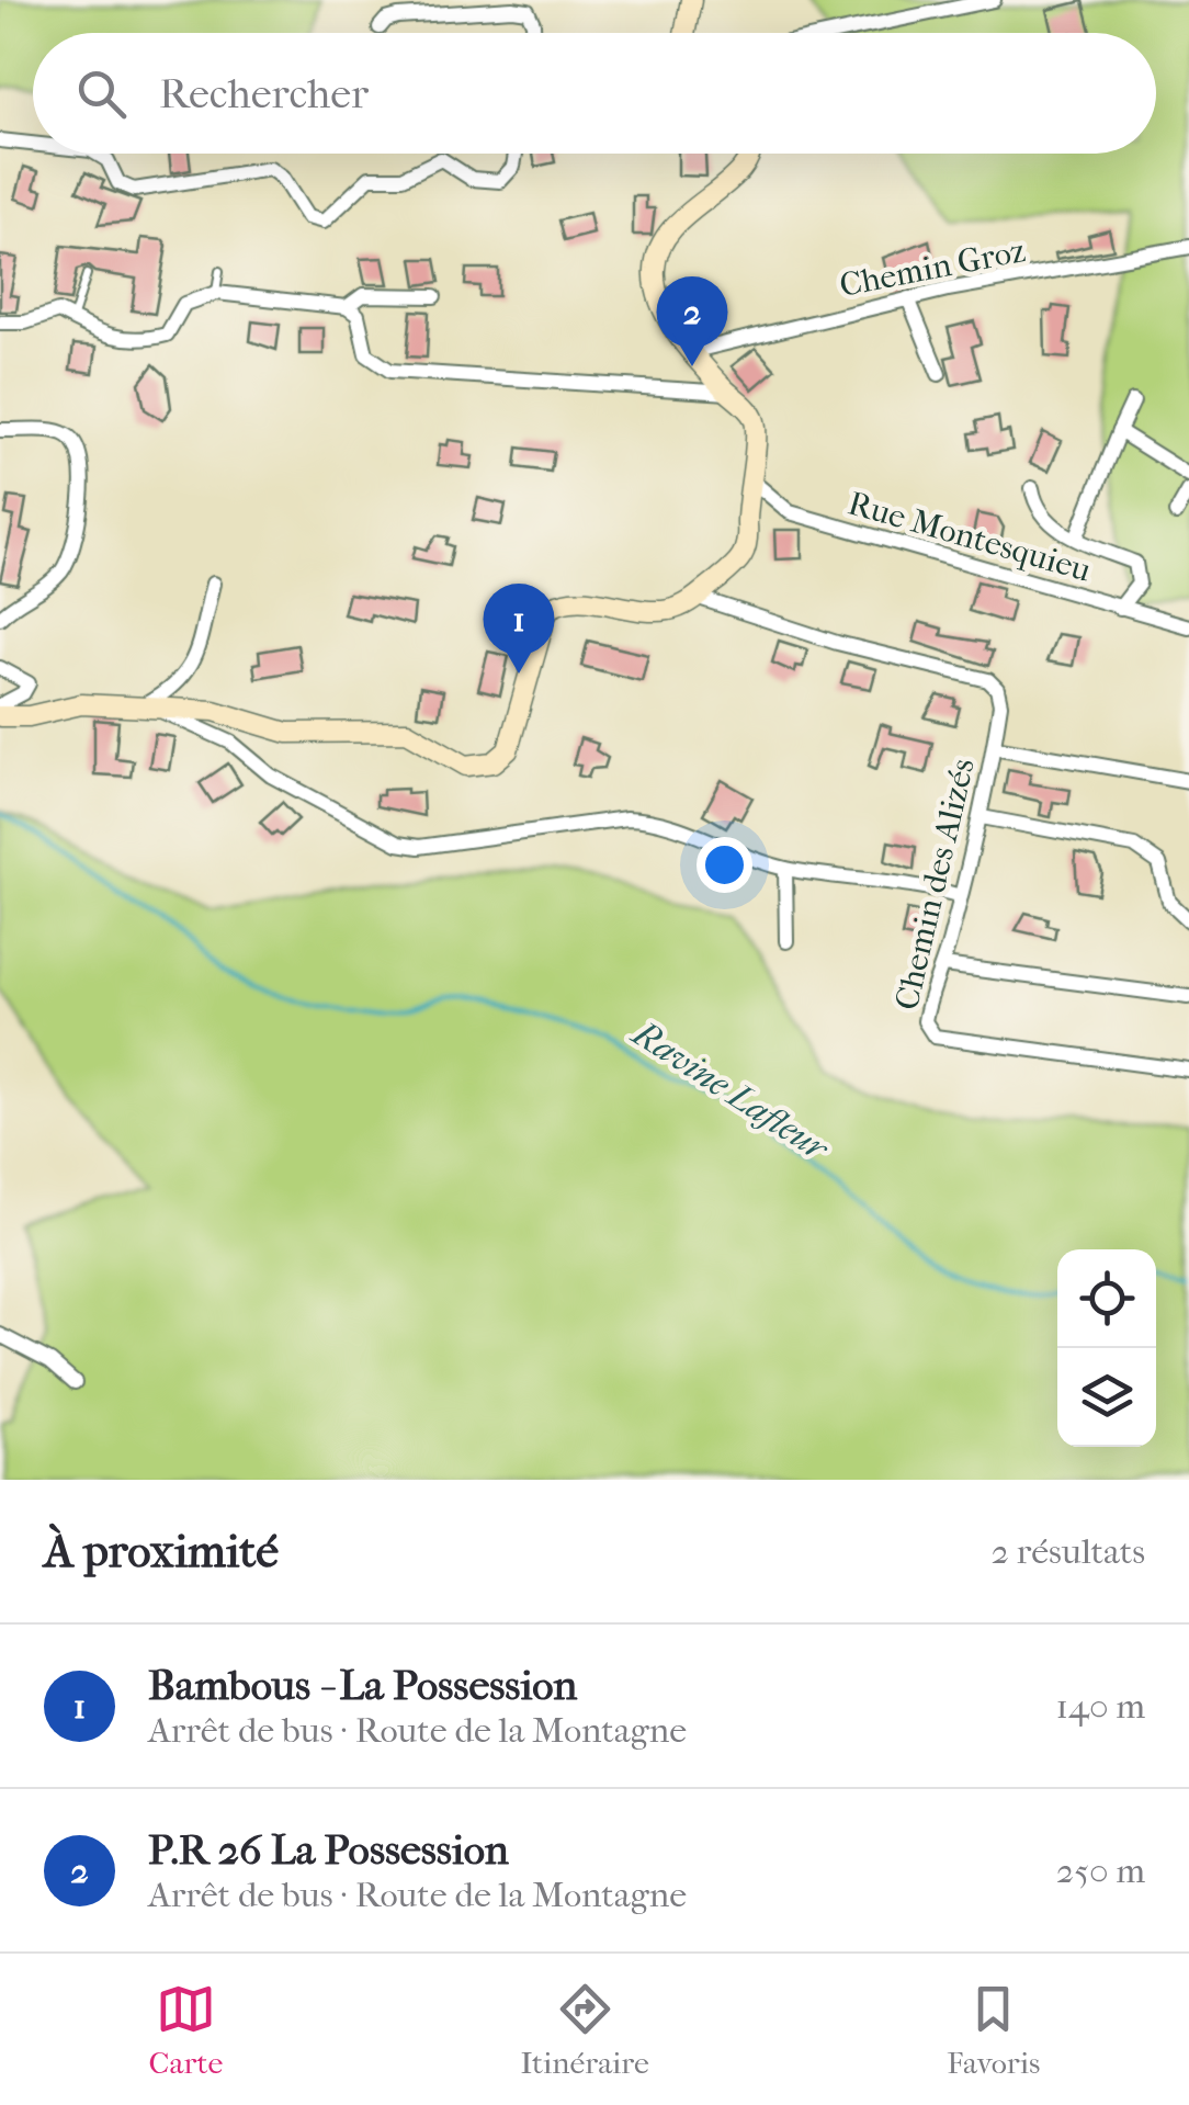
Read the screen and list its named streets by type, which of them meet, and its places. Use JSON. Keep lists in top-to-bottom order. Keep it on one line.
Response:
{"streets":{"street":["Chemin Groz","Rue Montesquieu","Chemin des Alizés"]},"water":["Ravine Lafleur"],"page":{"search":"Rechercher","pins":["2","1"],"heading":["À proximité","2 résultats"],"list":[{"mark":"1","name":"Bambous - La Possession","note":"Arrêt de bus · Route de la Montagne","value":"140 m"},{"mark":"2","name":"P.R 26 La Possession","note":"Arrêt de bus · Route de la Montagne","value":"250 m"}],"nav":["Carte","Itinéraire","Favoris"]}}
